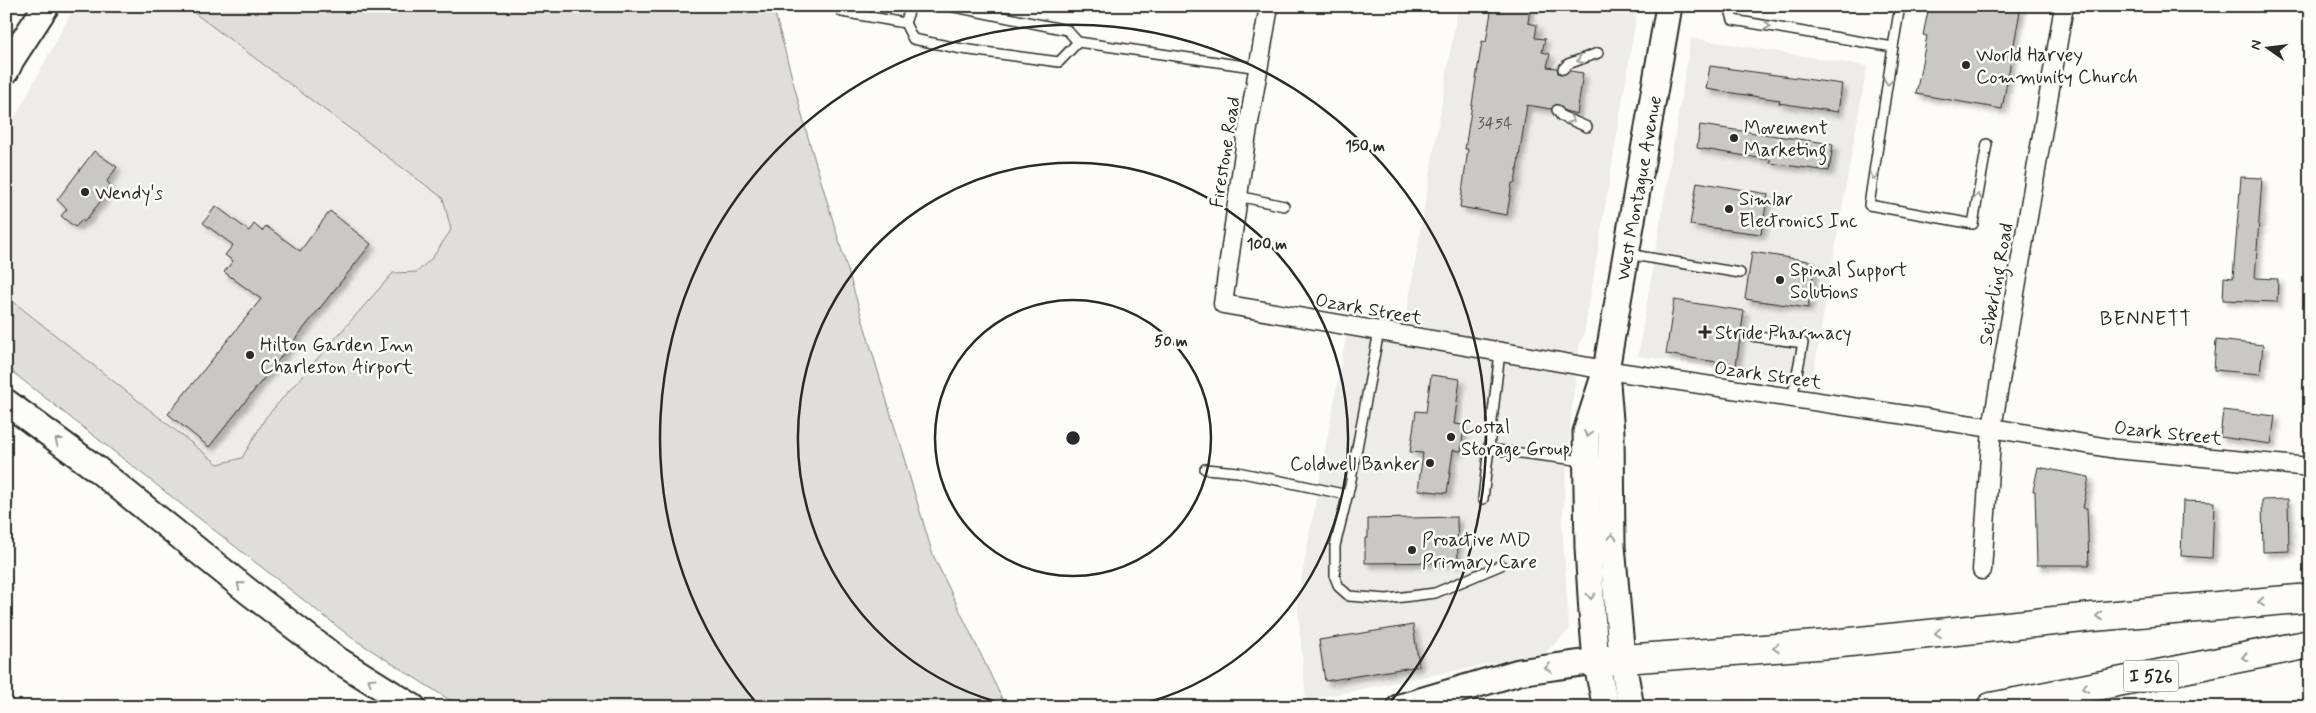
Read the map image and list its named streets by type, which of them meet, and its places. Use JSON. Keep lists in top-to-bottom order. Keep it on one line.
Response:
{"streets":{"highway":["I 526"],"main road":["West Montague Avenue"],"street":["Firestone Road","Seiberling Road","Ozark Street"]},"crossings":[["Firestone Road","Ozark Street"],["West Montague Avenue","Ozark Street"],["Seiberling Road","Ozark Street"]],"districts":["BENNETT"],"places":{"other":["World Harvey Community Church","Movement Marketing","Wendy's","Simlar Electronics Inc","Spinal Support Solutions","Hilton Garden Inn Charleston Airport","Costal Storage Group","Coldwell Banker","Proactive MD Primary Care"],"health":["Stride Pharmacy"]},"house_numbers":["3454"],"north":"left","rings":["150 m","100 m","50 m"]}
